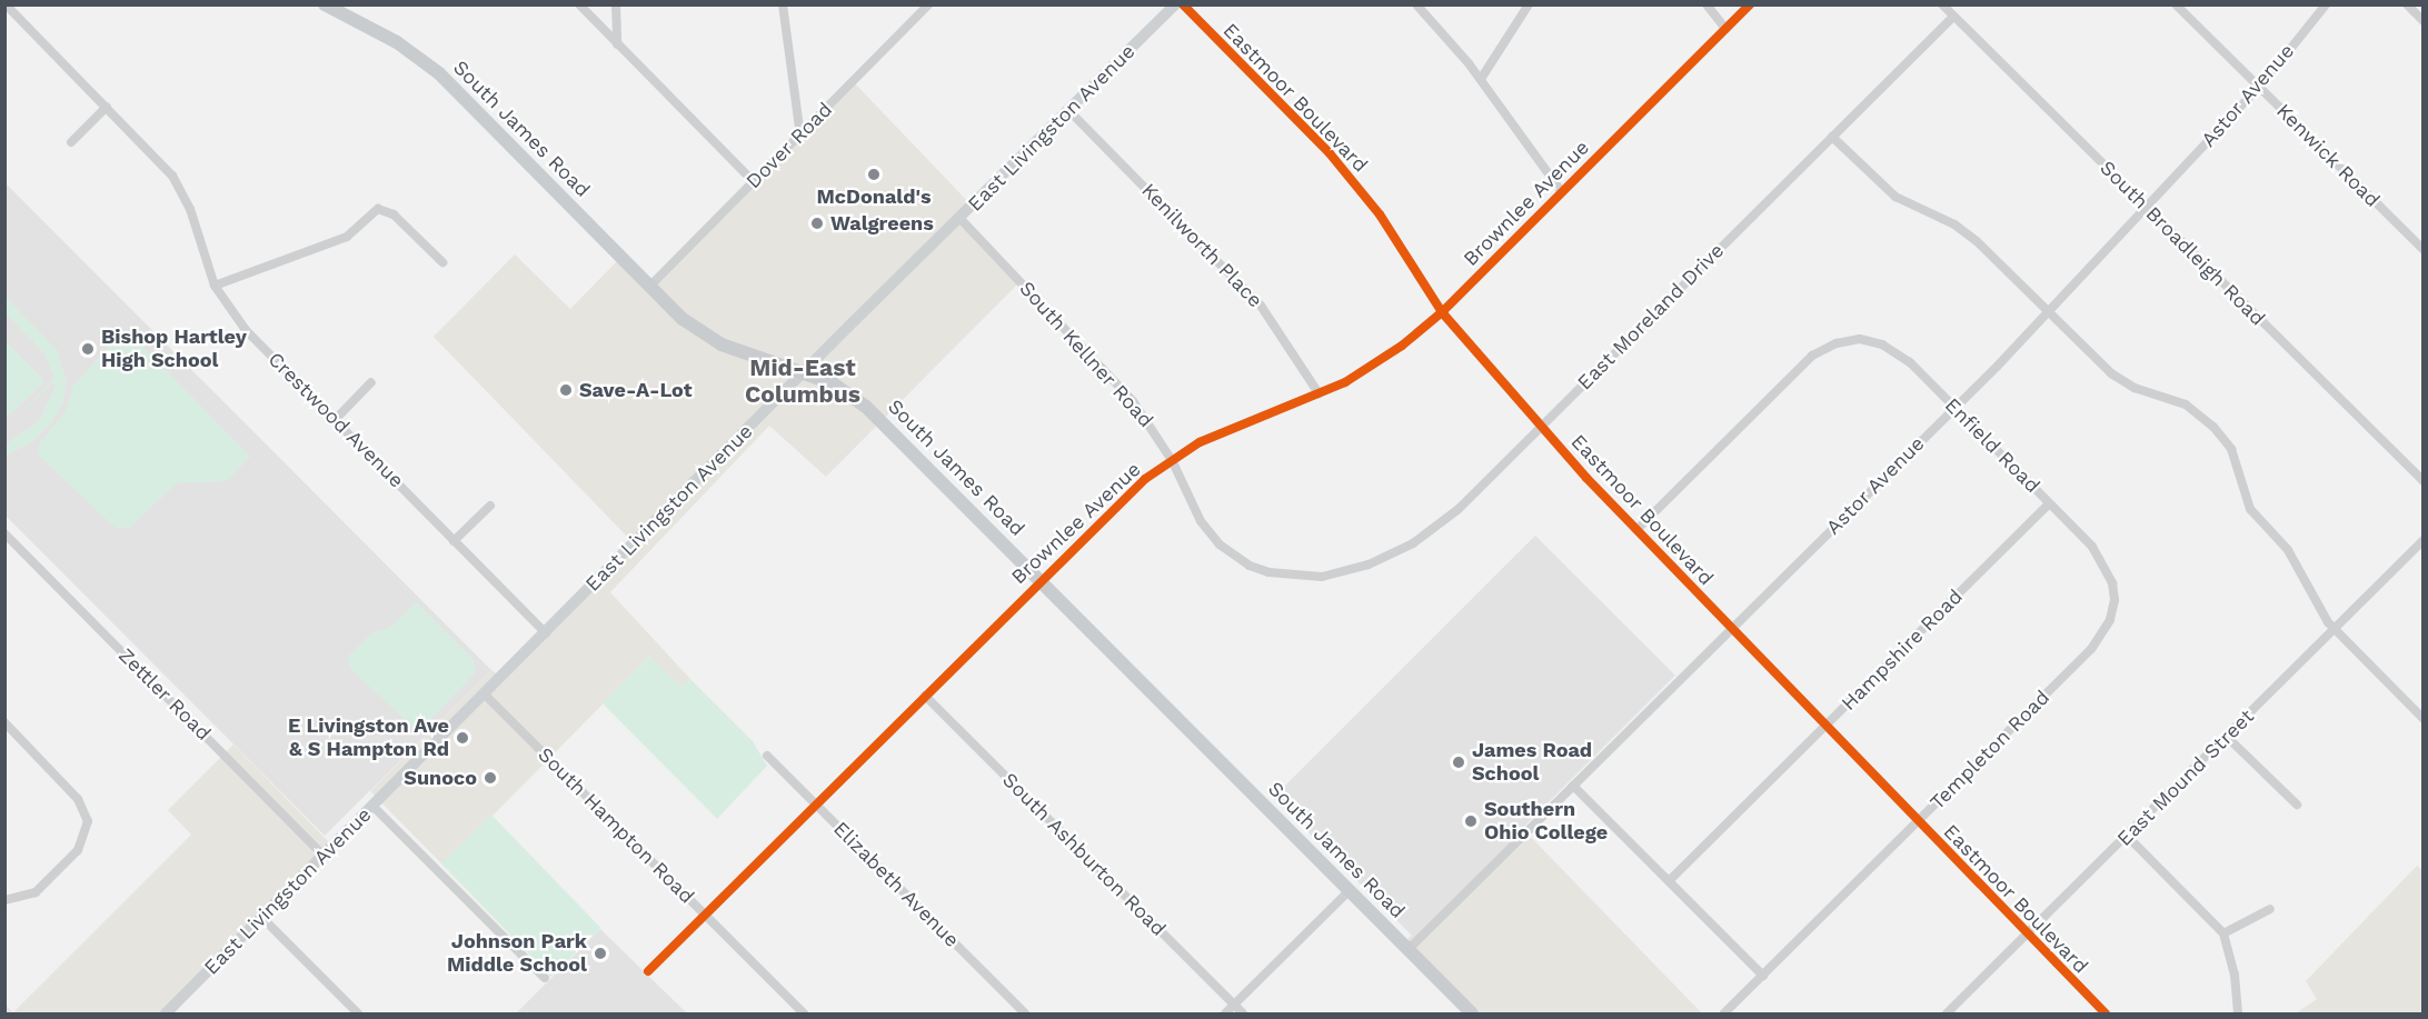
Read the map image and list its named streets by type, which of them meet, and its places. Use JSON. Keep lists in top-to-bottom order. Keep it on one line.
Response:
{"streets":{"main road":["East Livingston Avenue","South James Road"],"street":["Astor Avenue","Eastmoor Boulevard","Dover Road","Kenwick Road","Brownlee Avenue","South Broadleigh Road","Kenilworth Place","East Moreland Drive","South Kellner Road","Crestwood Avenue","Enfield Road","Hampshire Road","Zettler Road","Templeton Road","East Mound Street","South Hampton Road","South Ashburton Road","Elizabeth Avenue"]},"crossings":[["Astor Avenue","Eastmoor Boulevard"],["Astor Avenue","South James Road"],["Astor Avenue","Kenwick Road"],["Astor Avenue","South Broadleigh Road"],["Astor Avenue","Enfield Road"],["Eastmoor Boulevard","Brownlee Avenue"],["Eastmoor Boulevard","East Moreland Drive"],["Eastmoor Boulevard","Enfield Road"],["Eastmoor Boulevard","Hampshire Road"],["Eastmoor Boulevard","Templeton Road"],["Eastmoor Boulevard","East Mound Street"],["East Livingston Avenue","South James Road"],["East Livingston Avenue","Kenilworth Place"],["East Livingston Avenue","South Kellner Road"],["East Livingston Avenue","Crestwood Avenue"],["East Livingston Avenue","Zettler Road"],["East Livingston Avenue","South Hampton Road"],["South James Road","Dover Road"],["South James Road","Brownlee Avenue"],["Brownlee Avenue","Kenilworth Place"],["Brownlee Avenue","South Kellner Road"],["Brownlee Avenue","South Hampton Road"],["Brownlee Avenue","South Ashburton Road"],["Brownlee Avenue","Elizabeth Avenue"],["South Broadleigh Road","East Moreland Drive"],["East Moreland Drive","South Kellner Road"],["Enfield Road","Hampshire Road"],["Enfield Road","Templeton Road"]],"districts":["Mid-East Columbus"],"places":["McDonald's","Walgreens","Bishop Hartley High School","Save-A-Lot","E Livingston Ave & S Hampton Rd","James Road School","Sunoco","Southern Ohio College","Johnson Park Middle School"]}
